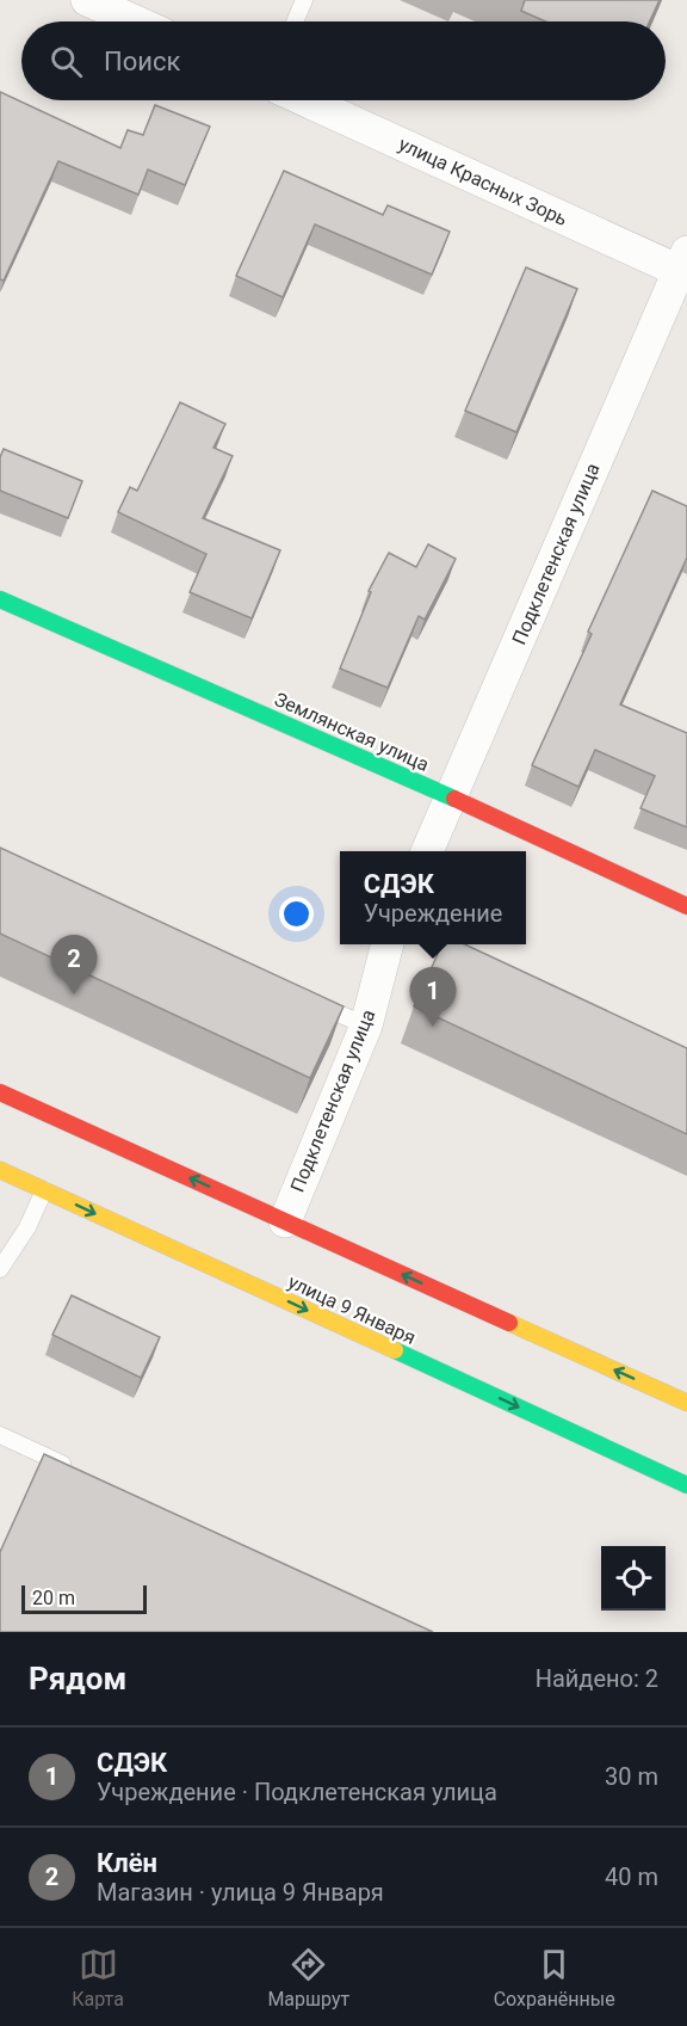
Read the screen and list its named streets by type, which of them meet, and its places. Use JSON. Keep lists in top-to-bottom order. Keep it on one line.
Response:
{"streets":{"main road":["Землянская улица","улица 9 Января"],"street":["улица Красных Зорь","Подклетенская улица"]},"crossings":[["улица Красных Зорь","Подклетенская улица"],["Подклетенская улица","Землянская улица"]],"scale_bar":"20 m","page":{"search":"Поиск","popup":["СДЭК","Учреждение"],"pins":["2","1"],"scale":"20 m","heading":["Рядом","Найдено: 2"],"list":[{"mark":"1","name":"СДЭК","note":"Учреждение · Подклетенская улица","value":"30 m"},{"mark":"2","name":"Клён","note":"Магазин · улица 9 Января","value":"40 m"}],"nav":["Карта","Маршрут","Сохранённые"]}}
